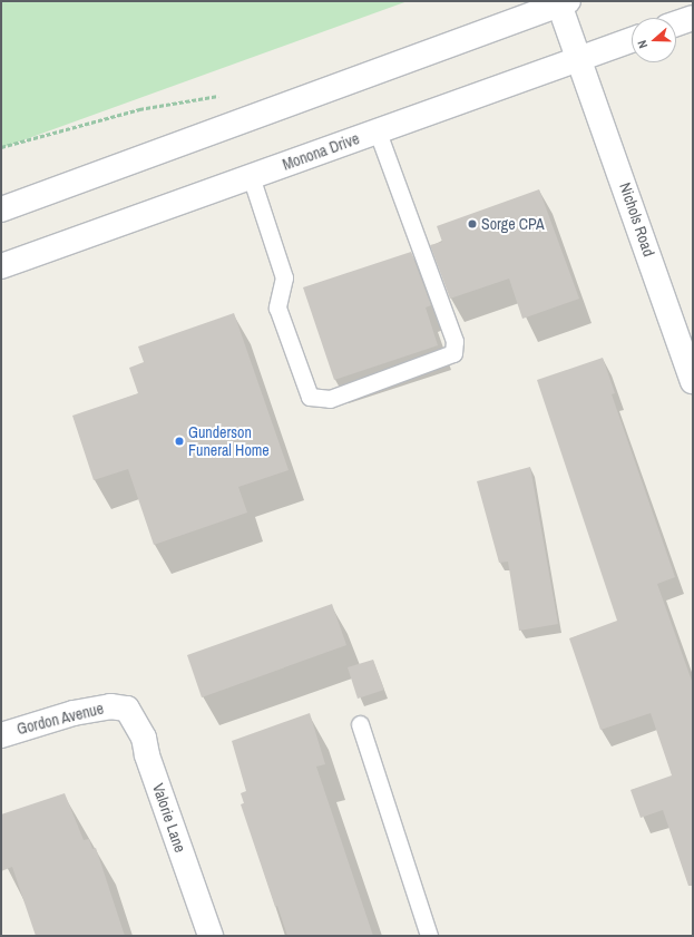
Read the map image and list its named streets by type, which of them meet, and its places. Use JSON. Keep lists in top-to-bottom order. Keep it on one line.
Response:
{"streets":{"street":["Monona Drive","Nichols Road","Gordon Avenue","Valorie Lane"]},"crossings":[["Monona Drive","Nichols Road"],["Gordon Avenue","Valorie Lane"]],"places":["Sorge CPA","Gunderson Funeral Home"],"north":"left"}
